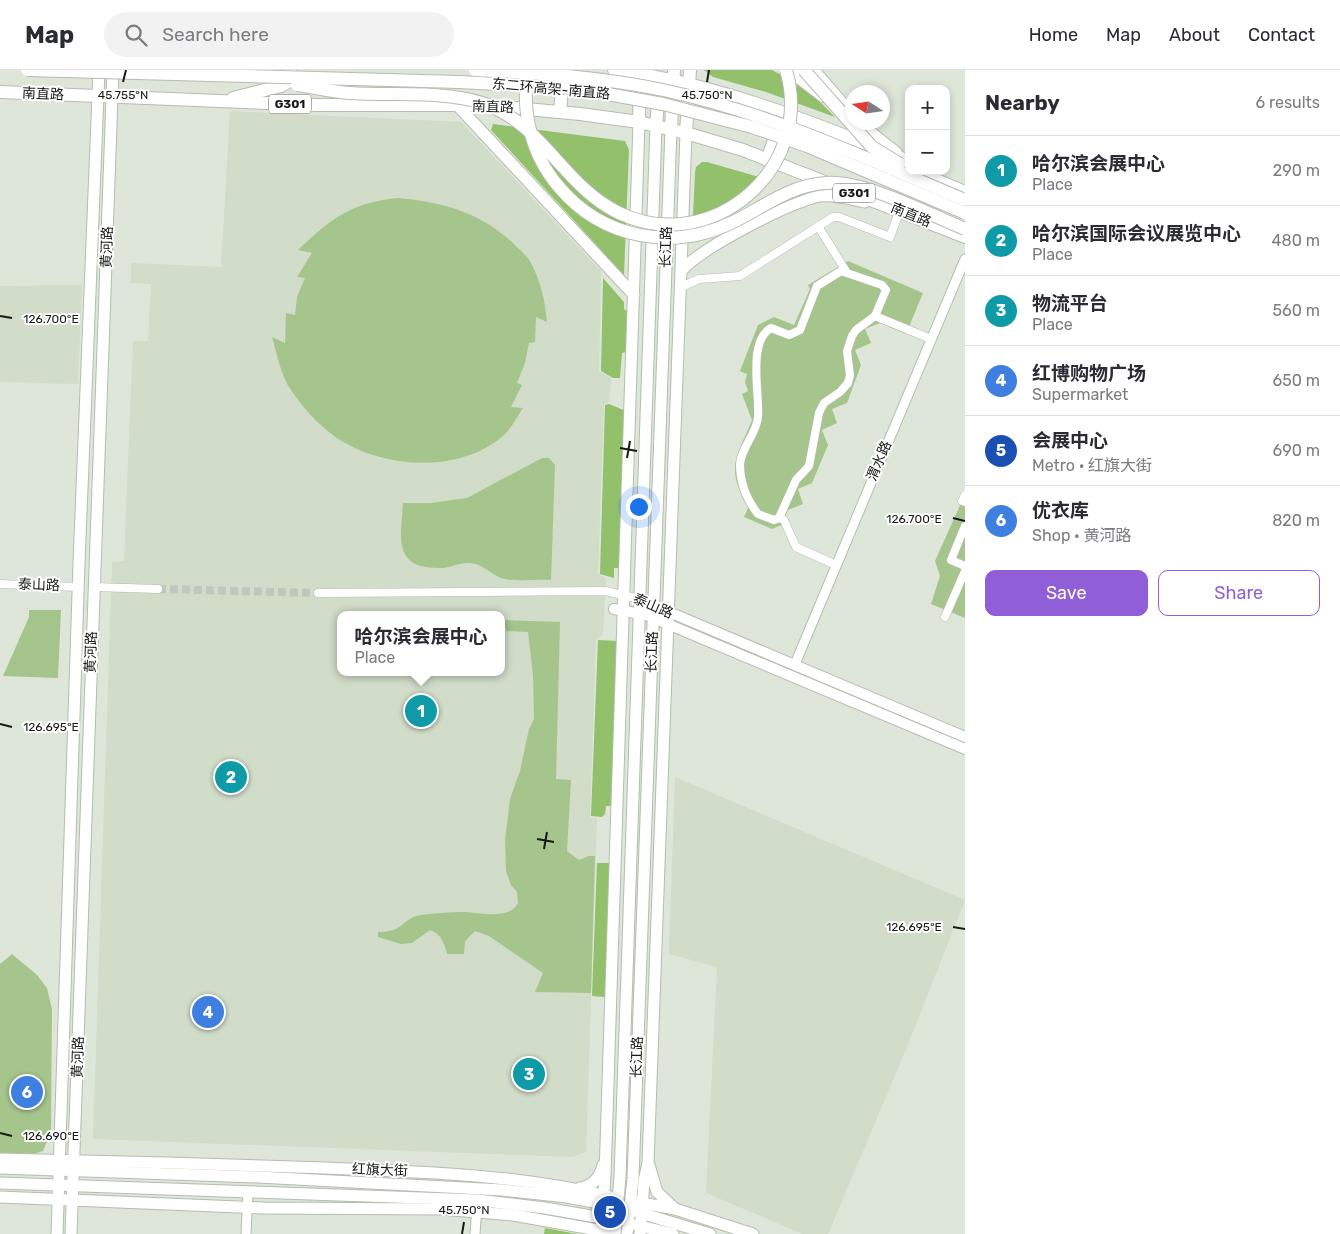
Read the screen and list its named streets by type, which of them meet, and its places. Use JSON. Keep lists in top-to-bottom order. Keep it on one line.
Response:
{"streets":{"highway":["东二环高架-南直路","南直路","G301","长江路"],"main road":["黄河路","泰山路","红旗大街"],"street":["渭水路"]},"crossings":[["南直路","黄河路"],["南直路","长江路"],["黄河路","泰山路"],["黄河路","红旗大街"],["长江路","泰山路"],["长江路","红旗大街"],["渭水路","泰山路"]],"north":"left","page":{"header":"Map","search":"Search here","nav":["Home","Map","About","Contact"],"heading":["Nearby","6 results"],"map_buttons":["+","−"],"list":[{"mark":"1","name":"哈尔滨会展中心","note":"Place","value":"290 m"},{"mark":"2","name":"哈尔滨国际会议展览中心","note":"Place","value":"480 m"},{"mark":"3","name":"物流平台","note":"Place","value":"560 m"},{"mark":"4","name":"红博购物广场","note":"Supermarket","value":"650 m"},{"mark":"5","name":"会展中心","note":"Metro · 红旗大街","value":"690 m"},{"mark":"6","name":"优衣库","note":"Shop · 黄河路","value":"820 m"}],"buttons":["Save","Share"],"popup":["哈尔滨会展中心","Place"],"pins":["1","2","4","3","6","5"]},"coordinates":["45.755°N","45.750°N","126.700°E","126.695°E","126.690°E"]}
